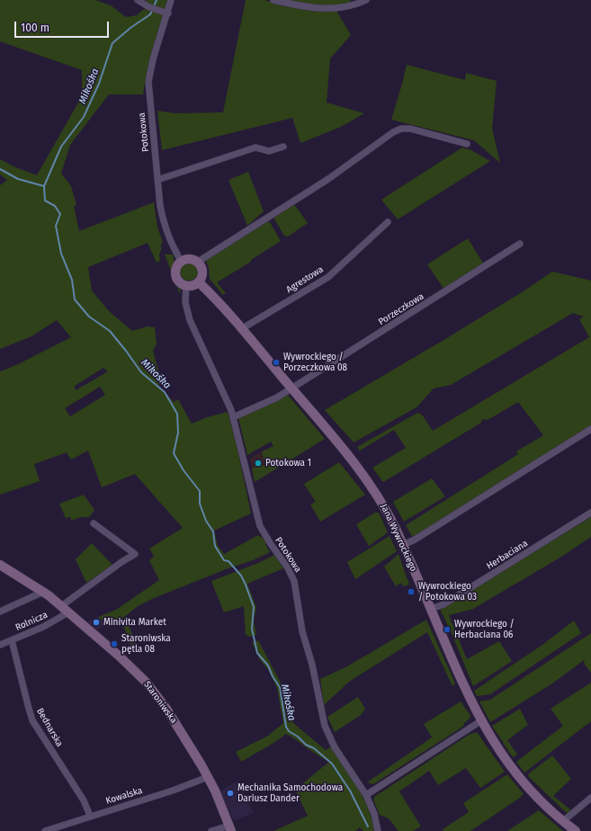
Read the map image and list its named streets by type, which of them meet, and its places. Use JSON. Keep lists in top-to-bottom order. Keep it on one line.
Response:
{"streets":{"street":["Potokowa","Agrestowa","Porzeczkowa","Jana Wywrockiego","Herbaciana","Rolnicza","Staroniwska","Bednarska","Kowalska"]},"crossings":[["Potokowa","Porzeczkowa"],["Potokowa","Jana Wywrockiego"],["Agrestowa","Jana Wywrockiego"],["Porzeczkowa","Jana Wywrockiego"],["Jana Wywrockiego","Herbaciana"],["Rolnicza","Staroniwska"],["Rolnicza","Bednarska"],["Staroniwska","Kowalska"],["Bednarska","Kowalska"]],"water":["Mikośka"],"places":["Wywrockiego / Porzeczkowa 08","Potokowa 1","Wywrockiego / Potokowa 03","Minivita Market","Wywrockiego / Herbaciana 06","Staroniwska pętla 08","Mechanika Samochodowa Dariusz Dander"],"scale_bar":"100 m"}
